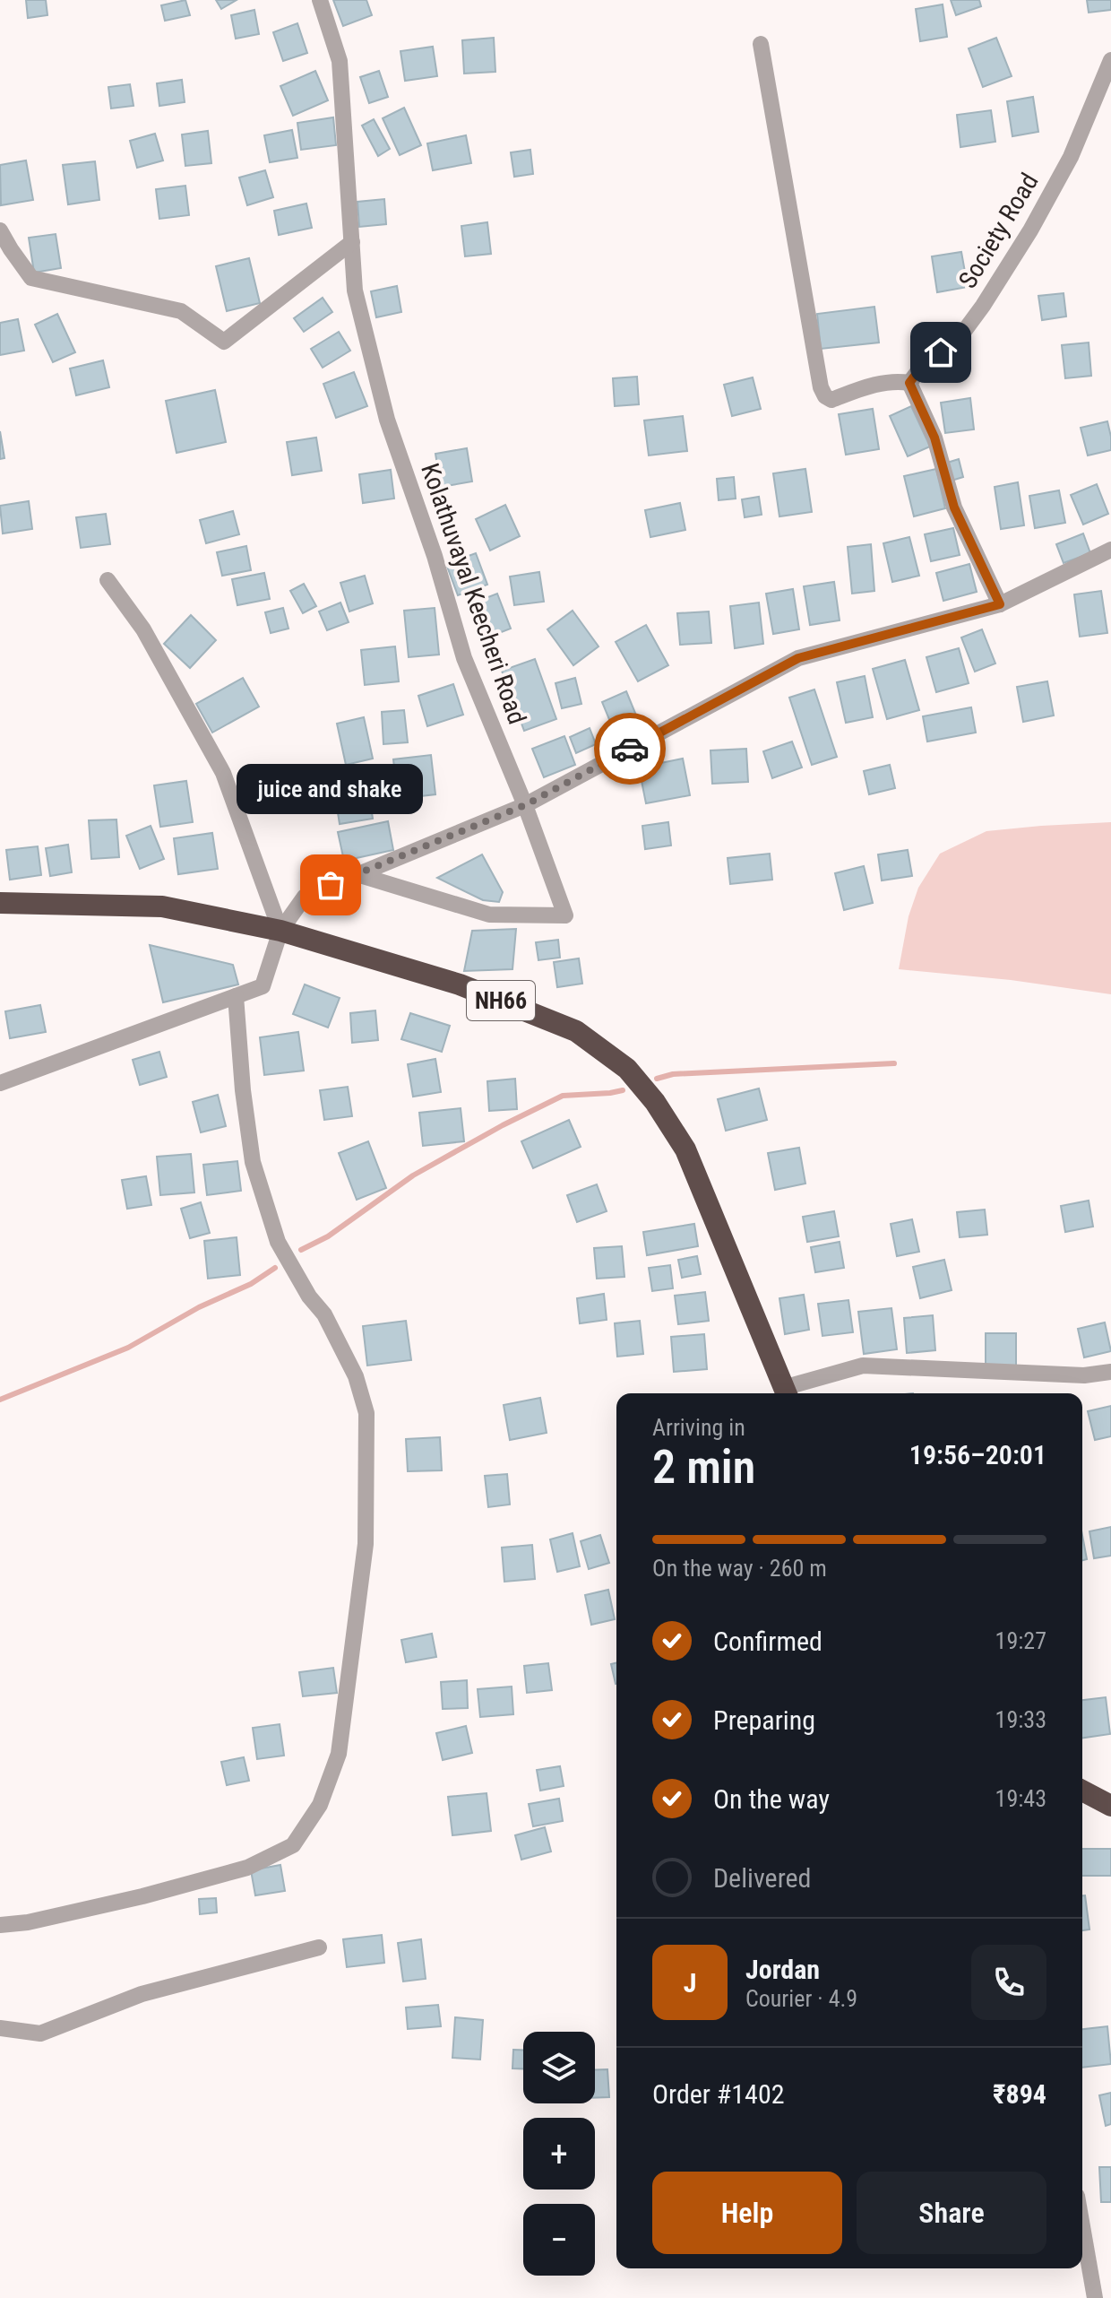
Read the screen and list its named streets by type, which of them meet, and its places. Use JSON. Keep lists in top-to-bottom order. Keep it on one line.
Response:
{"streets":{"highway":["NH66"],"street":["Society Road","Kolathuvayal Keecheri Road"]},"places":["juice and shake"],"page":{"bubble":"juice and shake","heading":["2 min","Arriving in","19:56–20:01"],"panel":["Jordan","Courier · 4.9","Order #1402","₹894"],"bar":"On the way · 260 m","list":[["Confirmed","19:27"],["Preparing","19:33"],["On the way","19:43"],"Delivered"],"round":"J","map_buttons":["+","−"],"buttons":["Help","Share"]}}
